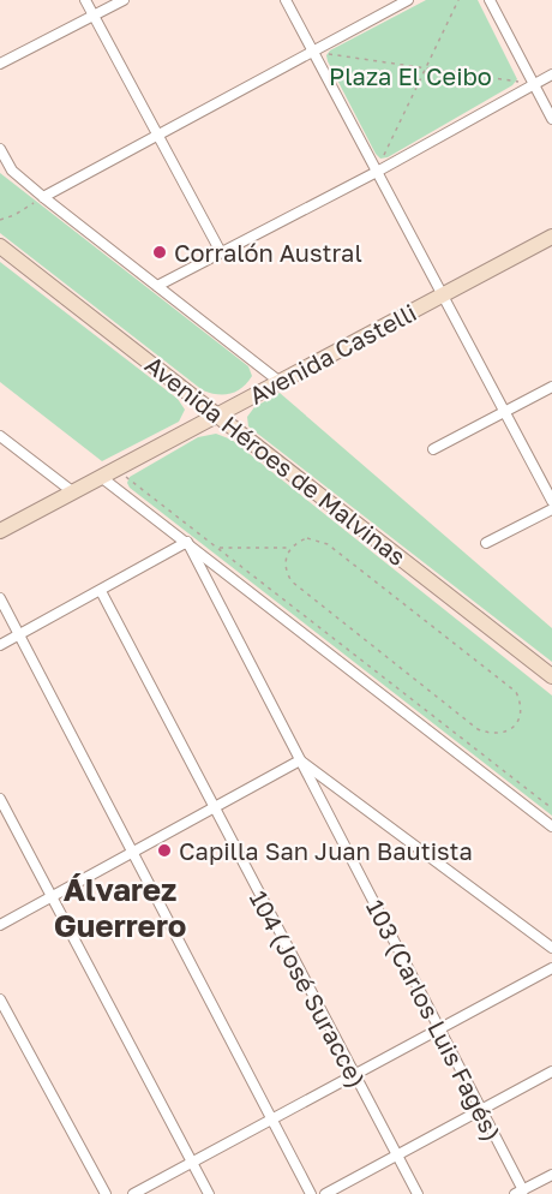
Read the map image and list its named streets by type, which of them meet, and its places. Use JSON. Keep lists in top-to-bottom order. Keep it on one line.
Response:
{"streets":{"main road":["Avenida Castelli","Avenida Héroes de Malvinas"],"street":["104 (José Suracce)","103 (Carlos Luis Fagés)"]},"crossings":[["Avenida Castelli","Avenida Héroes de Malvinas"]],"districts":["Álvarez Guerrero"],"parks":["Plaza El Ceibo"],"places":["Corralón Austral","Capilla San Juan Bautista"]}
